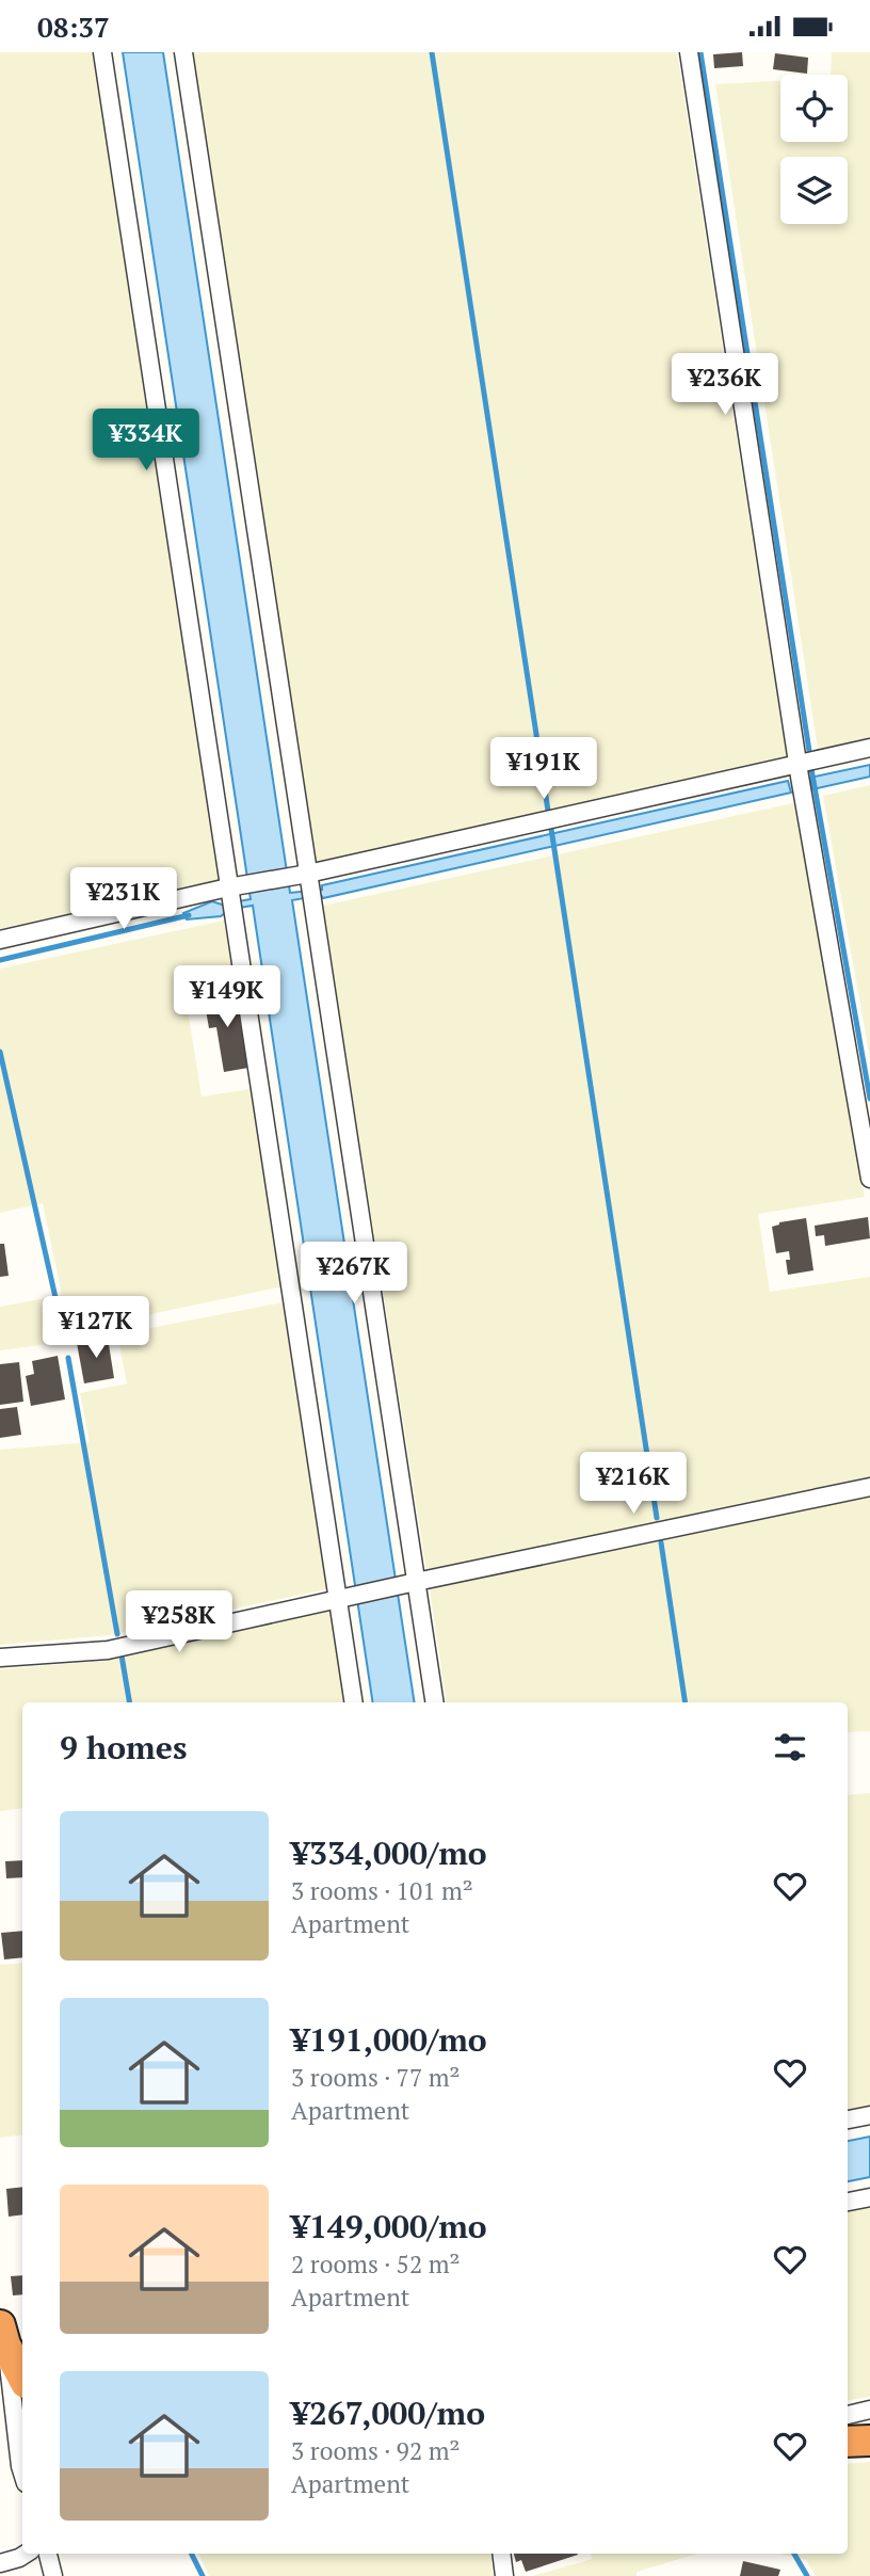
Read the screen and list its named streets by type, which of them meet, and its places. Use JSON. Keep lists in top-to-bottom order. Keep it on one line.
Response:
{"page":{"status":"08:37","price":["¥236K","¥334K","¥191K","¥231K","¥149K","¥267K","¥127K","¥216K","¥258K"],"heading":"9 homes","list":[{"name":"¥334,000/mo","note":"3 rooms · 101 m² · Apartment"},{"name":"¥191,000/mo","note":"3 rooms · 77 m² · Apartment"},{"name":"¥149,000/mo","note":"2 rooms · 52 m² · Apartment"},{"name":"¥267,000/mo","note":"3 rooms · 92 m² · Apartment"}]}}
